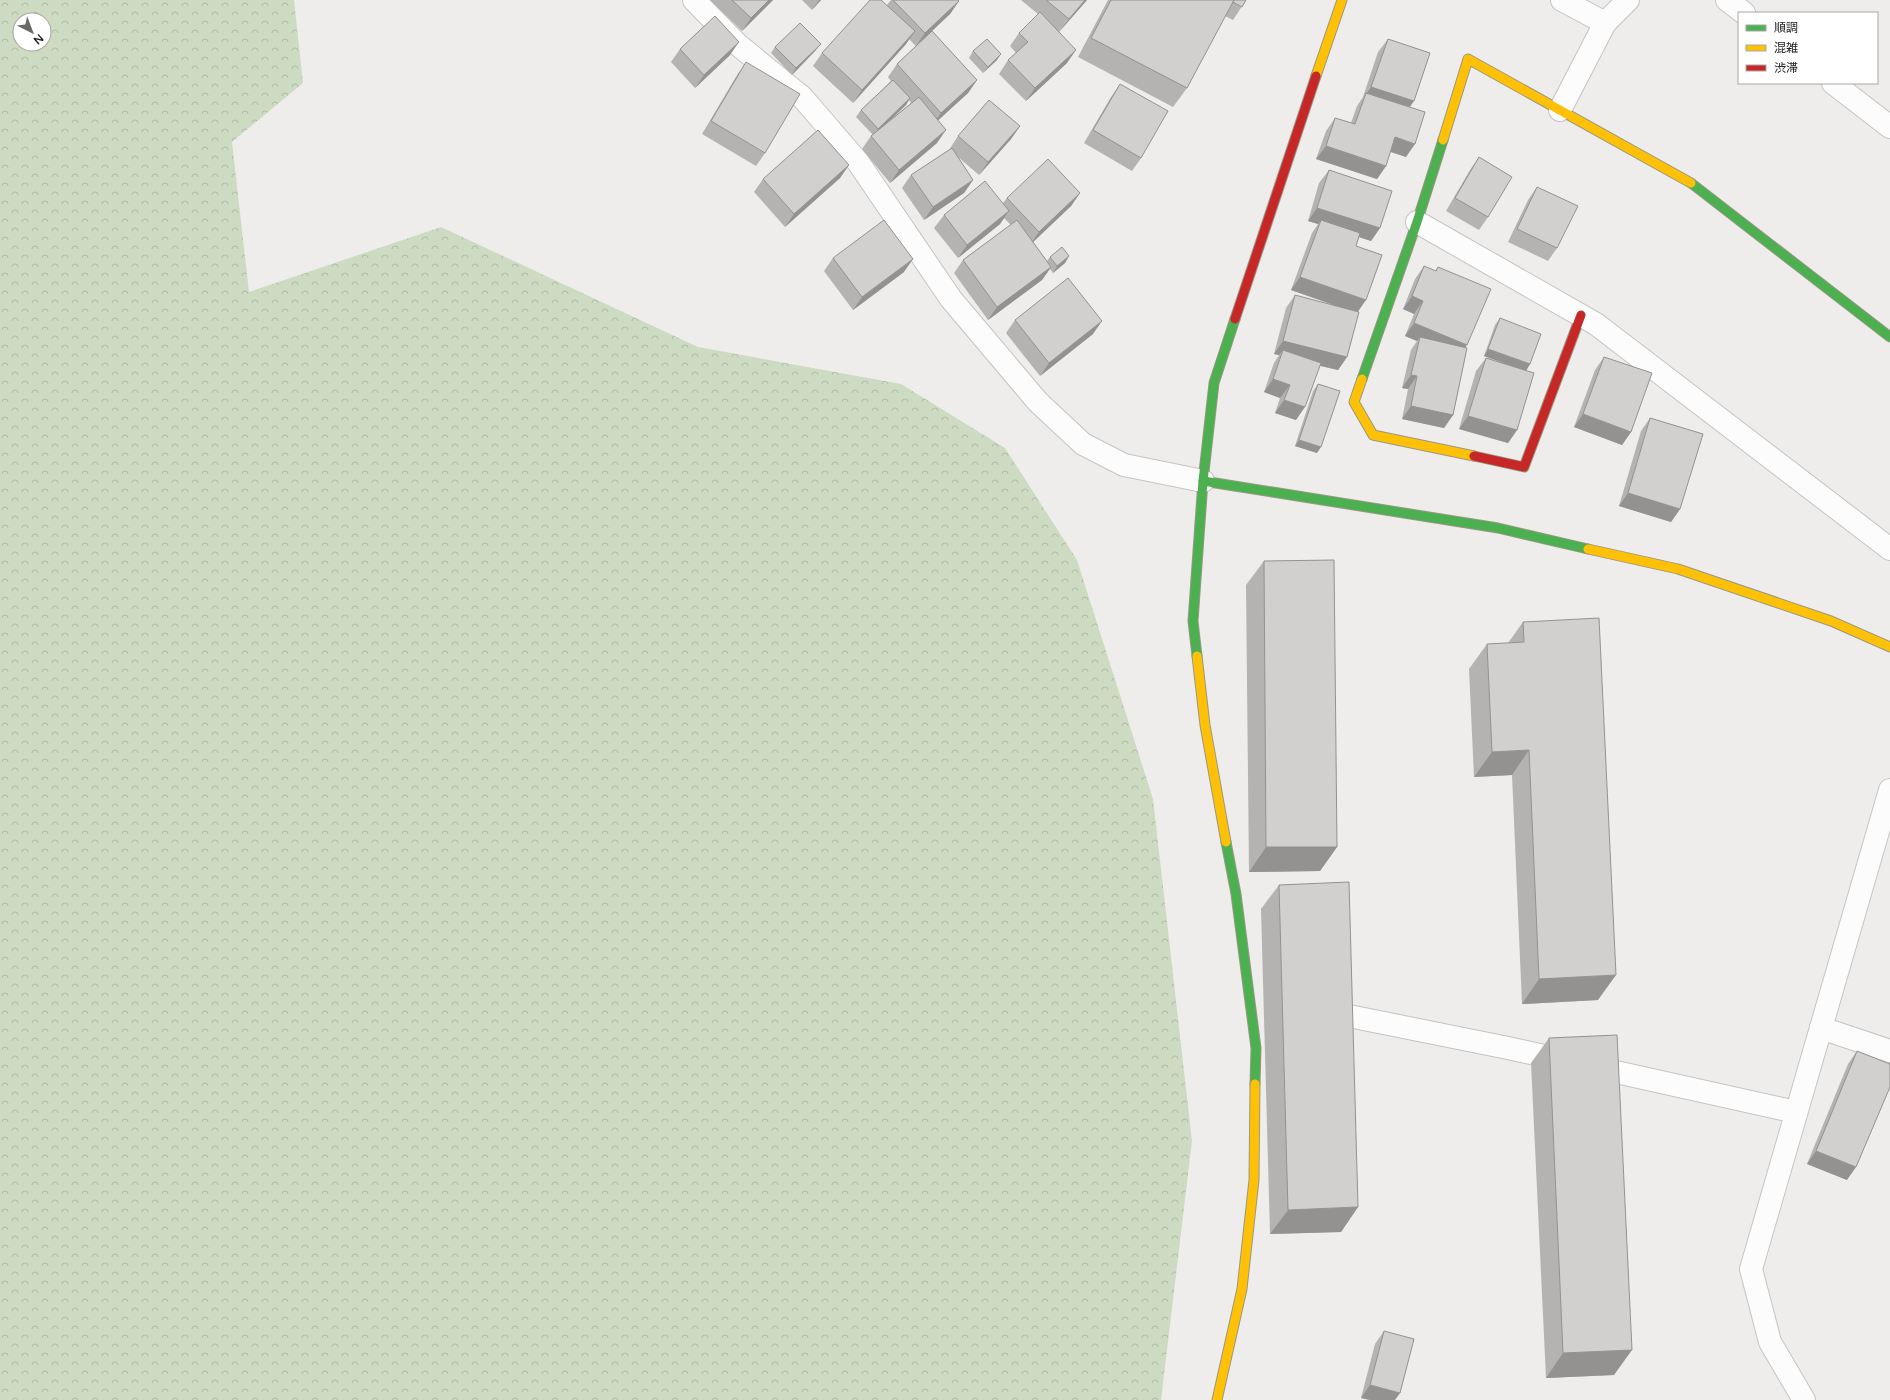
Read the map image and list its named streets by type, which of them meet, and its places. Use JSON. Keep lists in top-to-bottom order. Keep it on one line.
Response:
{"legend":["順調","混雑","渋滞"],"north":"bottom right"}
